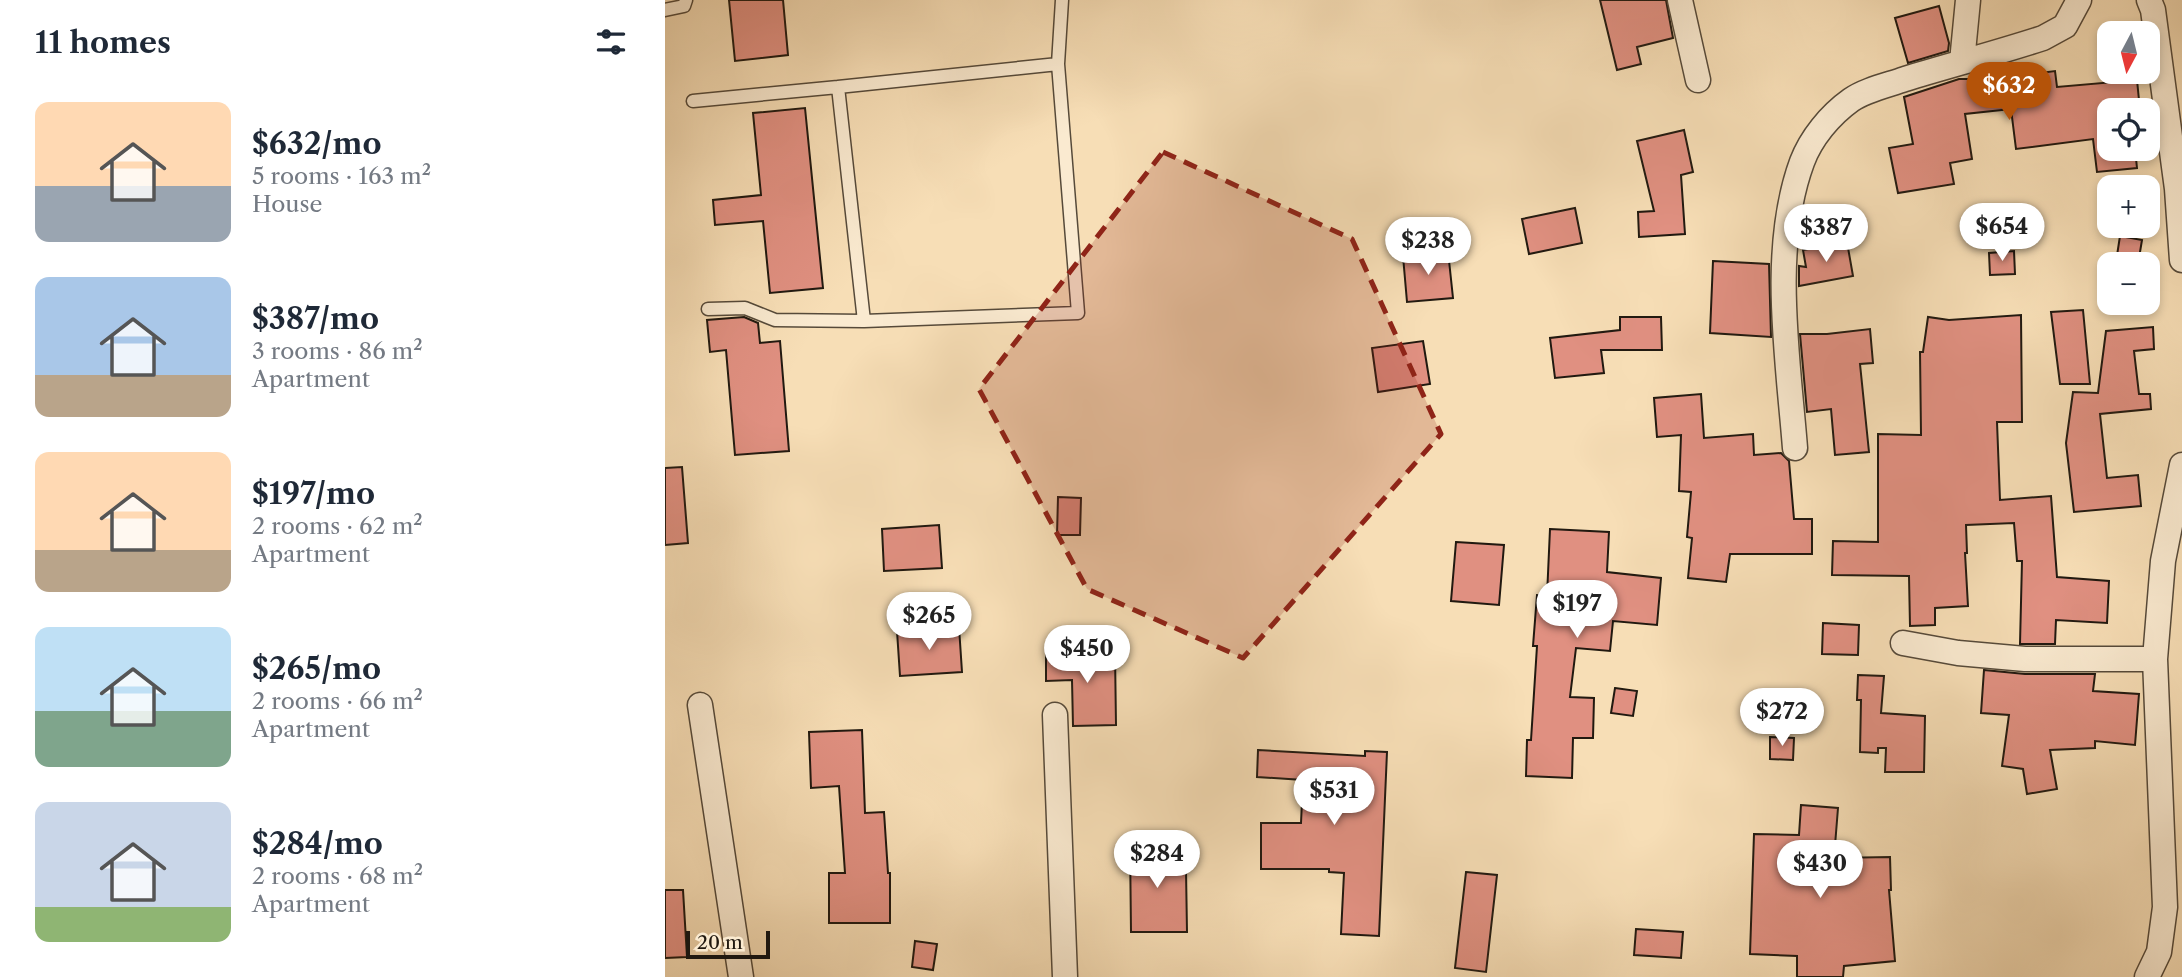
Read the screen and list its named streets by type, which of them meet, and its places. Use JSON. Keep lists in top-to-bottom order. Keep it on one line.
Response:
{"scale_bar":"20 m","north":"bottom","page":{"heading":"11 homes","map_buttons":["+","−"],"price":["$632","$654","$387","$238","$197","$265","$450","$272","$531","$284","$430"],"list":[{"name":"$632/mo","note":"5 rooms · 163 m² · House"},{"name":"$387/mo","note":"3 rooms · 86 m² · Apartment"},{"name":"$197/mo","note":"2 rooms · 62 m² · Apartment"},{"name":"$265/mo","note":"2 rooms · 66 m² · Apartment"},{"name":"$284/mo","note":"2 rooms · 68 m² · Apartment"}],"scale":"20 m"}}
